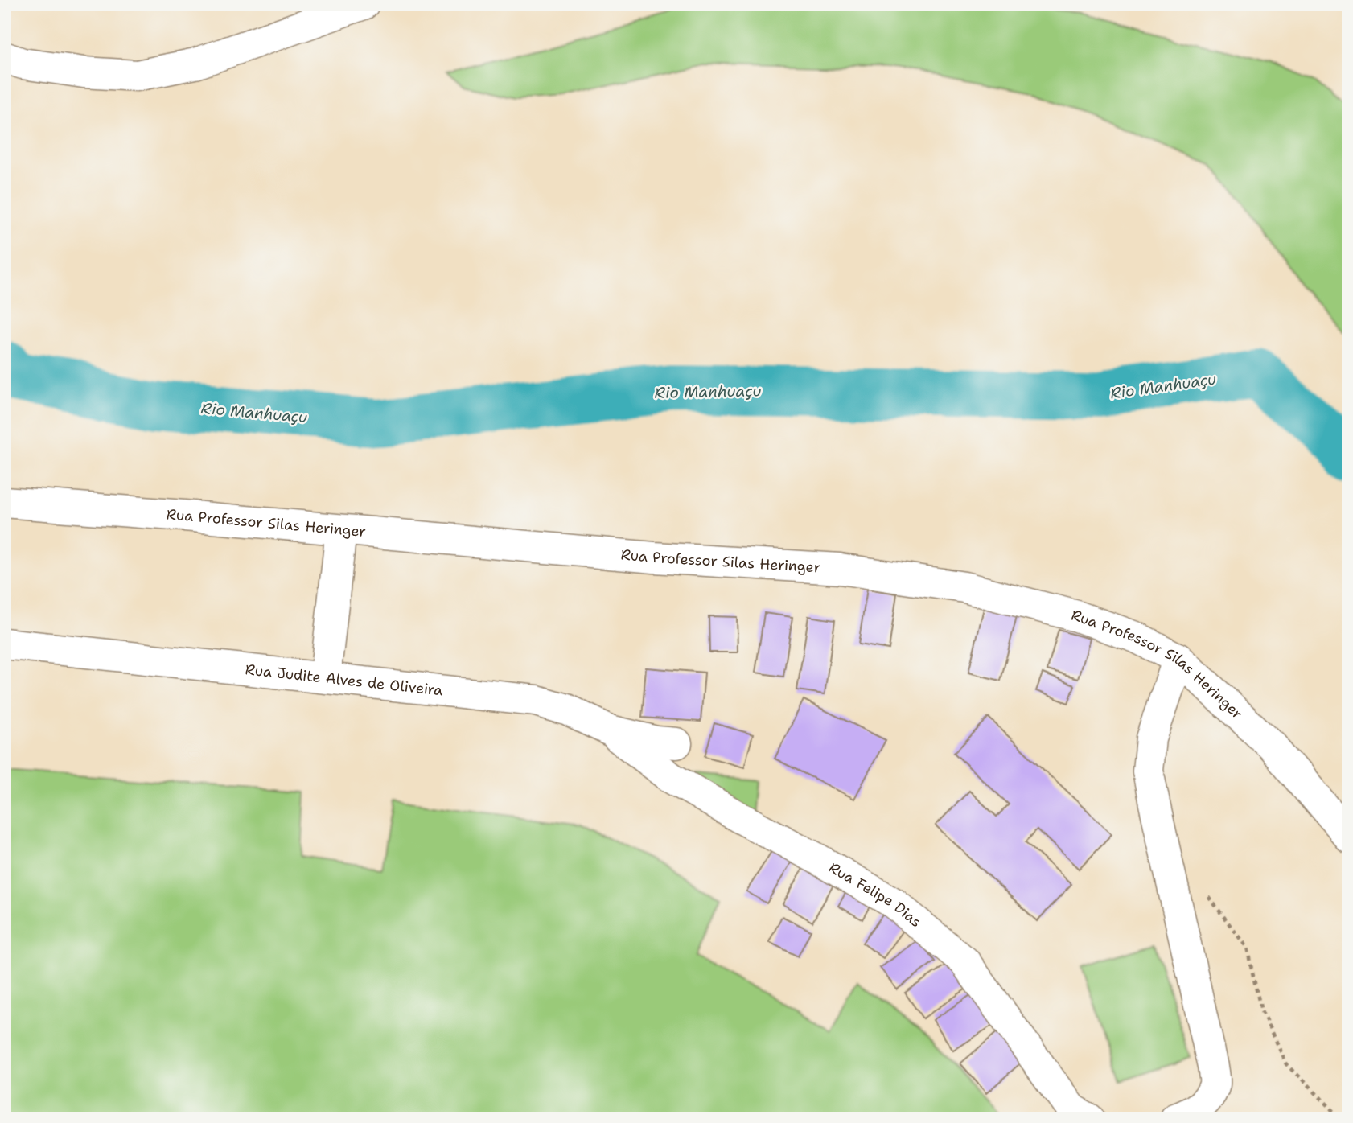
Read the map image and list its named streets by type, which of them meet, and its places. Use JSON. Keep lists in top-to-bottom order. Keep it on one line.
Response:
{"streets":{"street":["Rua Professor Silas Heringer","Rua Judite Alves de Oliveira","Rua Felipe Dias"]},"crossings":[["Rua Judite Alves de Oliveira","Rua Felipe Dias"]],"water":["Rio Manhuaçu"]}
